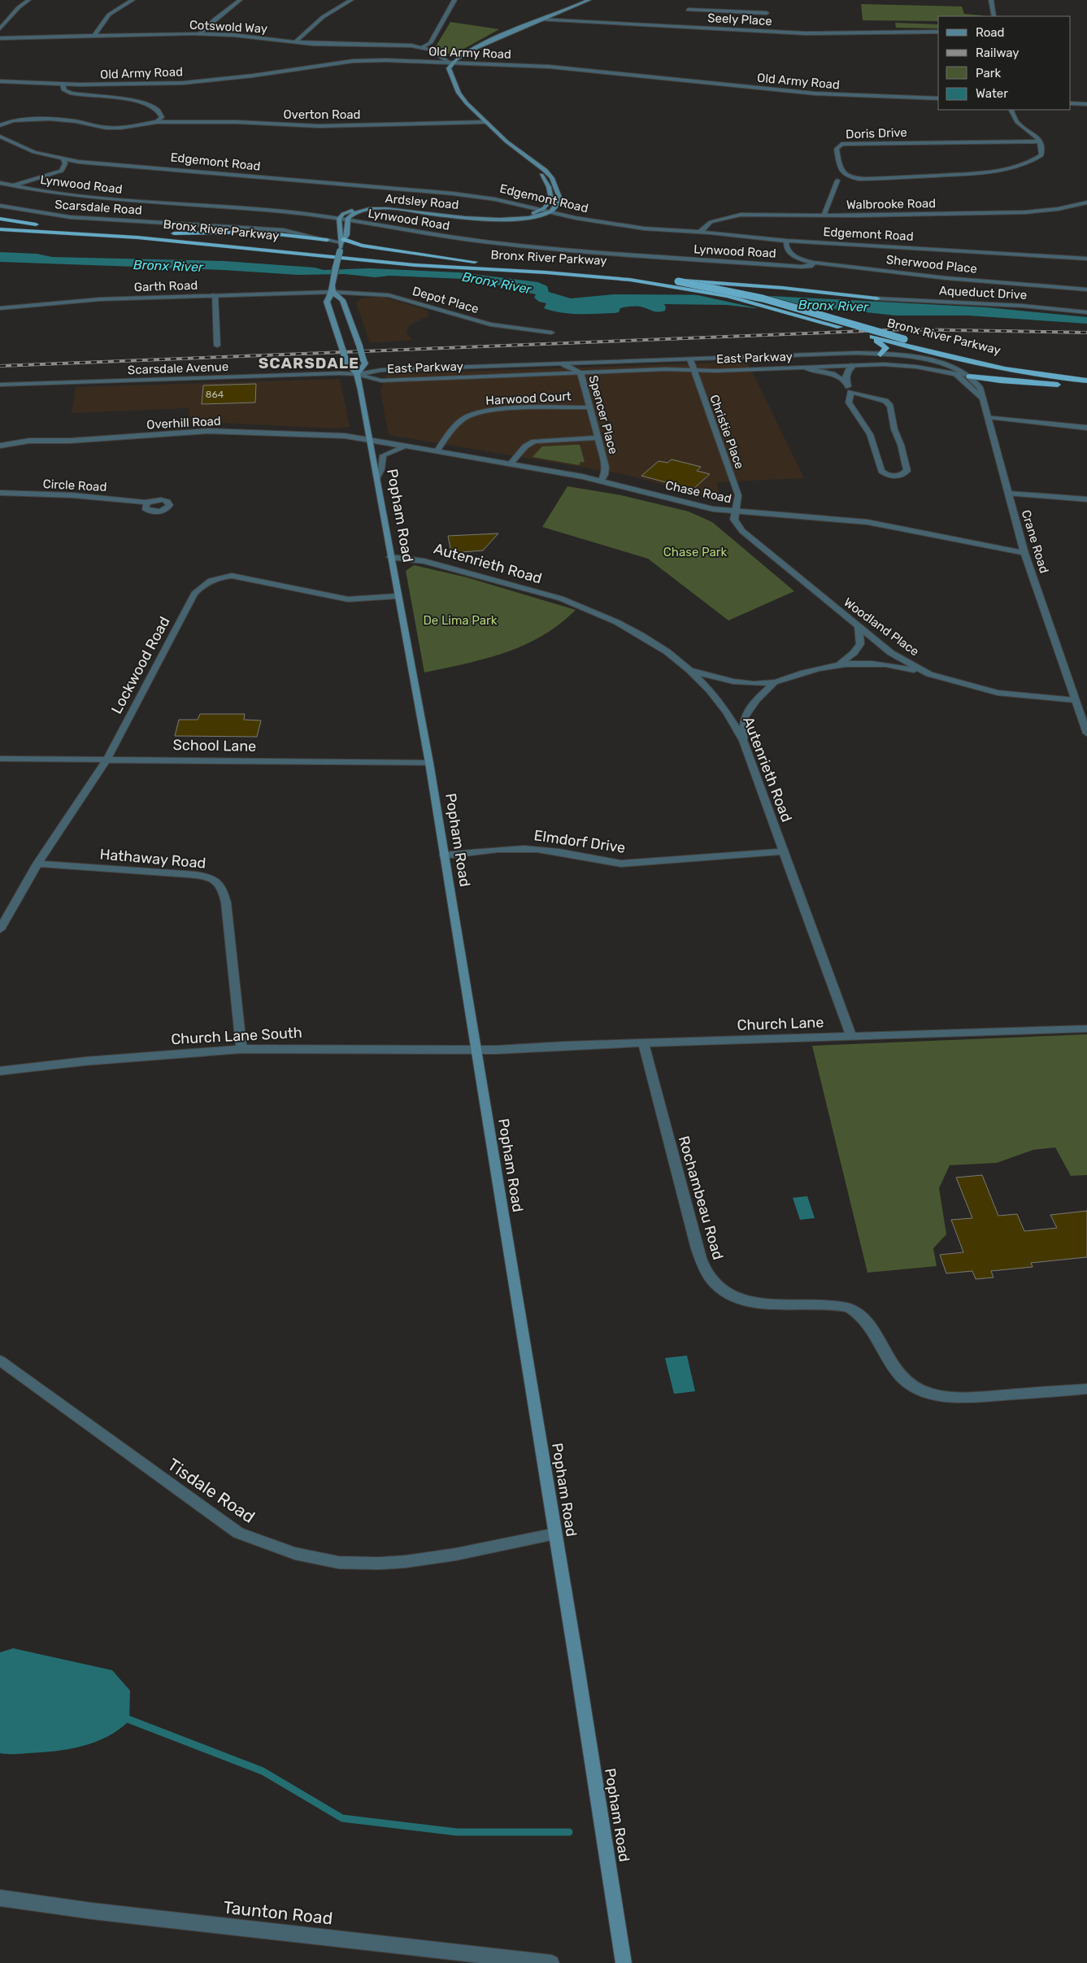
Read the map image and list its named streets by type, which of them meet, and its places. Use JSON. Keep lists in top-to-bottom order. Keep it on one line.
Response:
{"streets":{"highway":["Bronx River Parkway"],"main road":["Ardsley Road","Popham Road"],"street":["Seely Place","Cotswold Way","Old Army Road","Overton Road","Doris Drive","Edgemont Road","Lynwood Road","Walbrooke Road","Scarsdale Road","Sherwood Place","Garth Road","Aqueduct Drive","Depot Place","East Parkway","Scarsdale Avenue","Harwood Court","Spencer Place","Overhill Road","Christie Place","Circle Road","Chase Road","Crane Road","Autenrieth Road","Woodland Place","Lockwood Road","School Lane","Elmdorf Drive","Hathaway Road","Church Lane","Church Lane South","Rochambeau Road","Tisdale Road","Taunton Road"]},"crossings":[["Cotswold Way","Old Army Road"],["Edgemont Road","Ardsley Road"],["Edgemont Road","Walbrooke Road"],["Edgemont Road","Sherwood Place"],["Lynwood Road","Ardsley Road"],["Lynwood Road","Sherwood Place"],["Garth Road","Depot Place"],["East Parkway","Scarsdale Avenue"],["East Parkway","Spencer Place"],["East Parkway","Christie Place"],["East Parkway","Popham Road"],["East Parkway","Crane Road"],["Scarsdale Avenue","Popham Road"],["Harwood Court","Spencer Place"],["Harwood Court","Chase Road"],["Spencer Place","Chase Road"],["Overhill Road","Chase Road"],["Overhill Road","Popham Road"],["Christie Place","Chase Road"],["Christie Place","Woodland Place"],["Chase Road","Popham Road"],["Chase Road","Crane Road"],["Chase Road","Woodland Place"],["Popham Road","Autenrieth Road"],["Popham Road","Lockwood Road"],["Popham Road","School Lane"],["Popham Road","Elmdorf Drive"],["Popham Road","Church Lane"],["Popham Road","Church Lane South"],["Popham Road","Tisdale Road"],["Crane Road","Woodland Place"],["Autenrieth Road","Elmdorf Drive"],["Autenrieth Road","Church Lane"],["Lockwood Road","School Lane"],["Lockwood Road","Hathaway Road"],["Hathaway Road","Church Lane South"],["Church Lane","Church Lane South"],["Church Lane","Rochambeau Road"]],"districts":["SCARSDALE"],"water":["Bronx River"],"parks":["Chase Park","De Lima Park"],"house_numbers":["864"],"legend":["Road","Railway","Park","Water"]}
